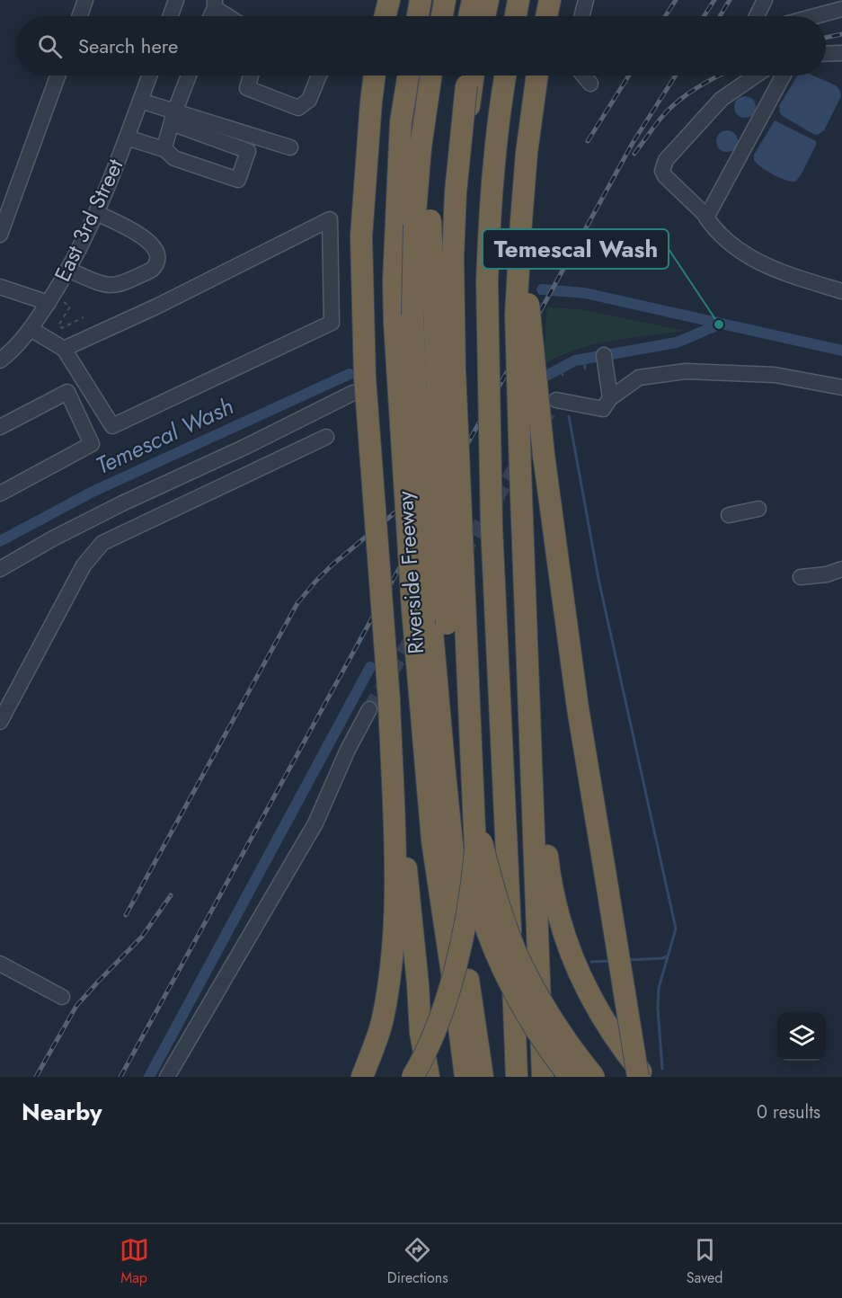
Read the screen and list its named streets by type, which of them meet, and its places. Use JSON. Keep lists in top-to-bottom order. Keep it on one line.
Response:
{"streets":{"highway":["Riverside Freeway"],"street":["East 3rd Street"]},"water":["Temescal Wash"],"places":["Temescal Wash"],"page":{"search":"Search here","heading":["Nearby","0 results"],"nav":["Map","Directions","Saved"]}}
